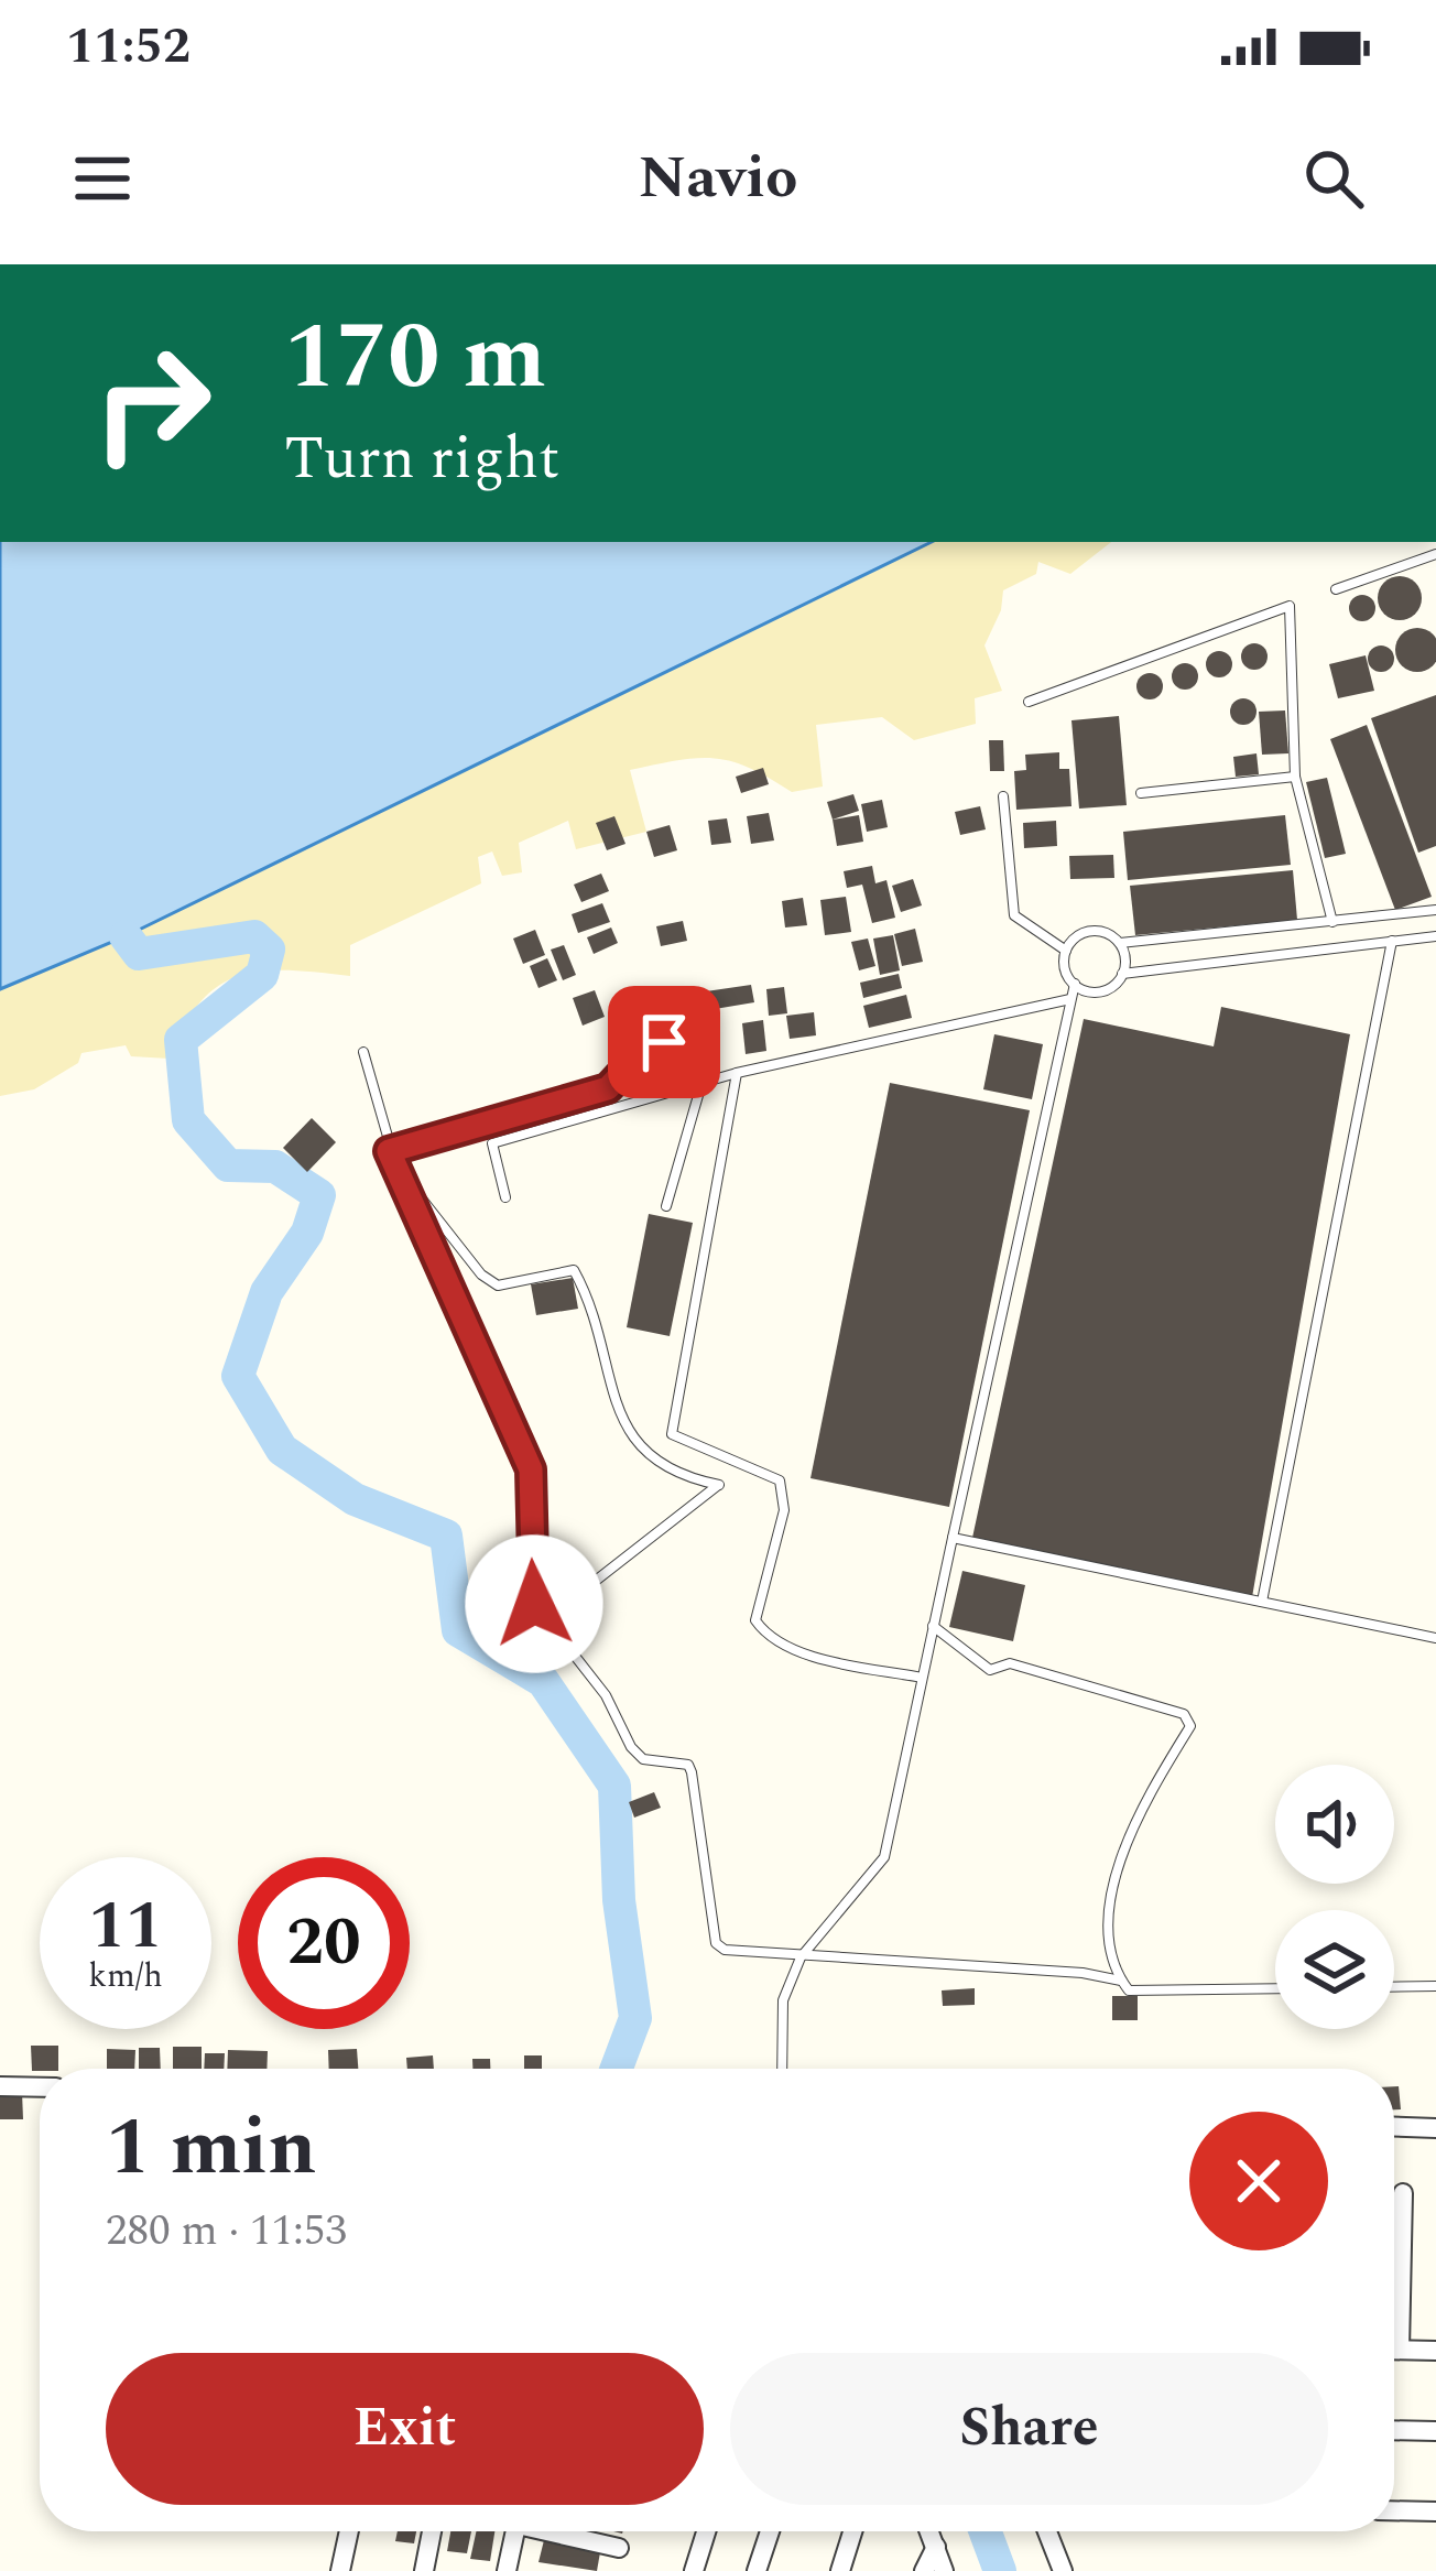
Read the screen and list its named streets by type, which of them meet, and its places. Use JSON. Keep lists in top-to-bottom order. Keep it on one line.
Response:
{"page":{"status":"11:52","header":"Navio","turn":["170 m","Turn right"],"speed":"11 km/h","limit":"20","heading":["1 min","280 m · 11:53"],"buttons":["Exit","Share"]}}
